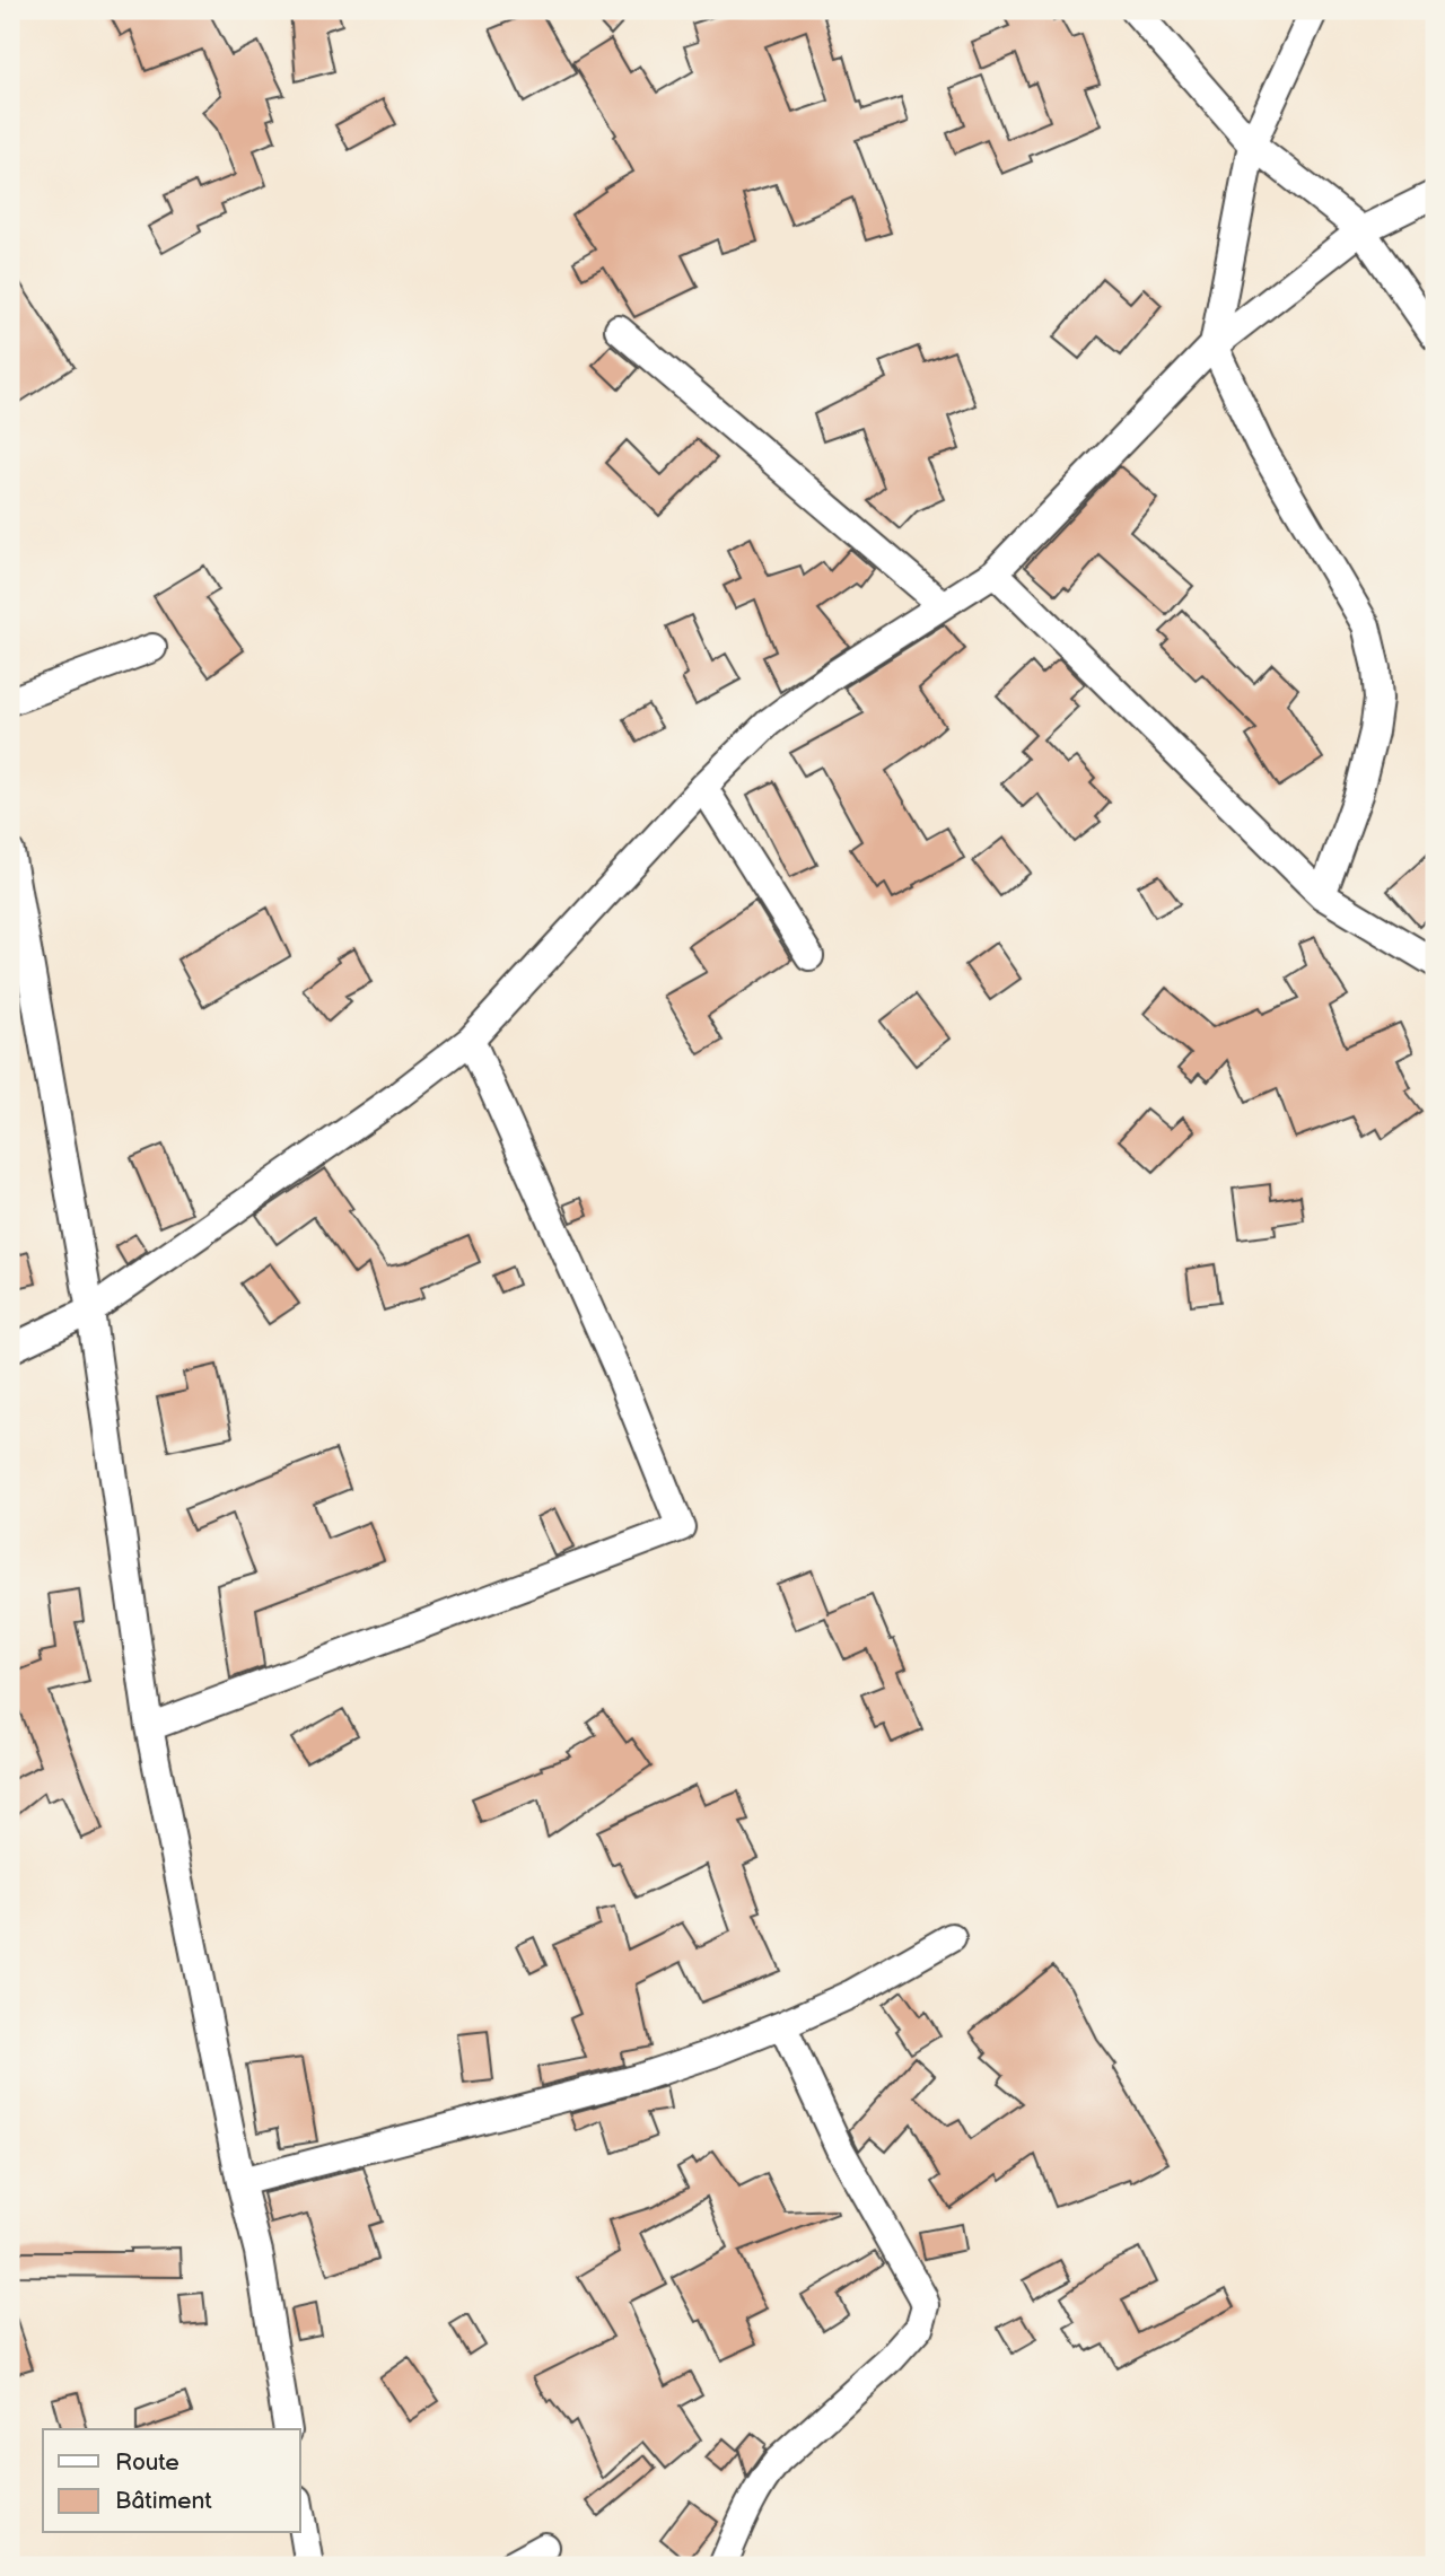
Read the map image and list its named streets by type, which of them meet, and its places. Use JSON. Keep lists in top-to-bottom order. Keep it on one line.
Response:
{"legend":["Route","Bâtiment"]}
